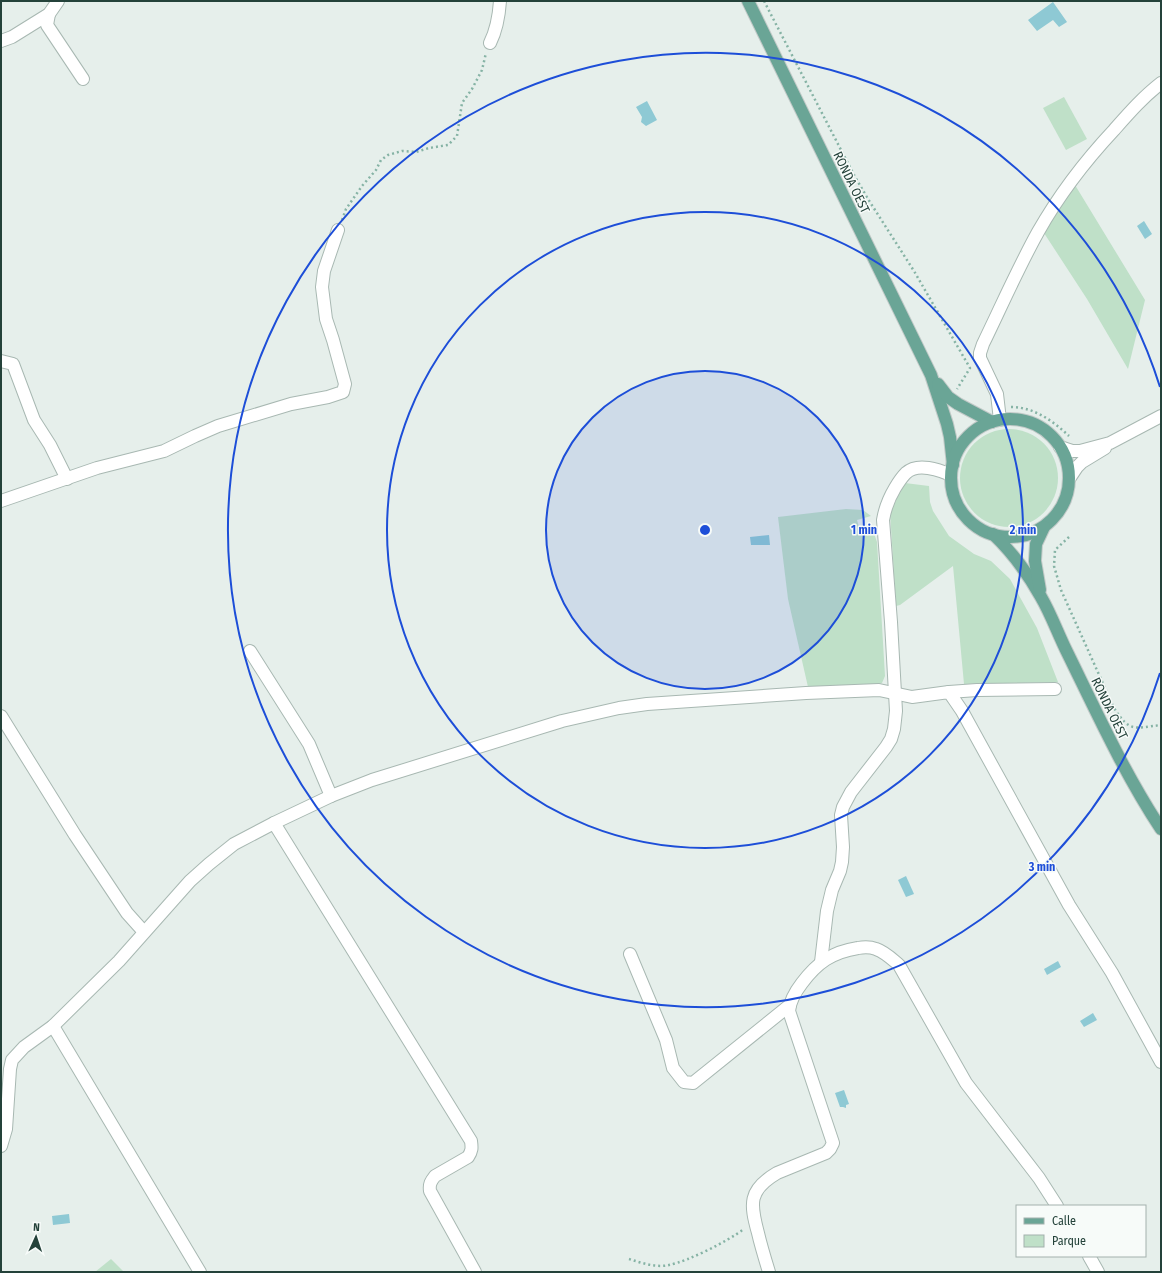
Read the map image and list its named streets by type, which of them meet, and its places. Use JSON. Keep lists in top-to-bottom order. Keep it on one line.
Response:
{"streets":{"main road":["RONDA OEST"]},"legend":["Calle","Parque"],"north":"top","rings":["1 min","2 min","3 min"]}
